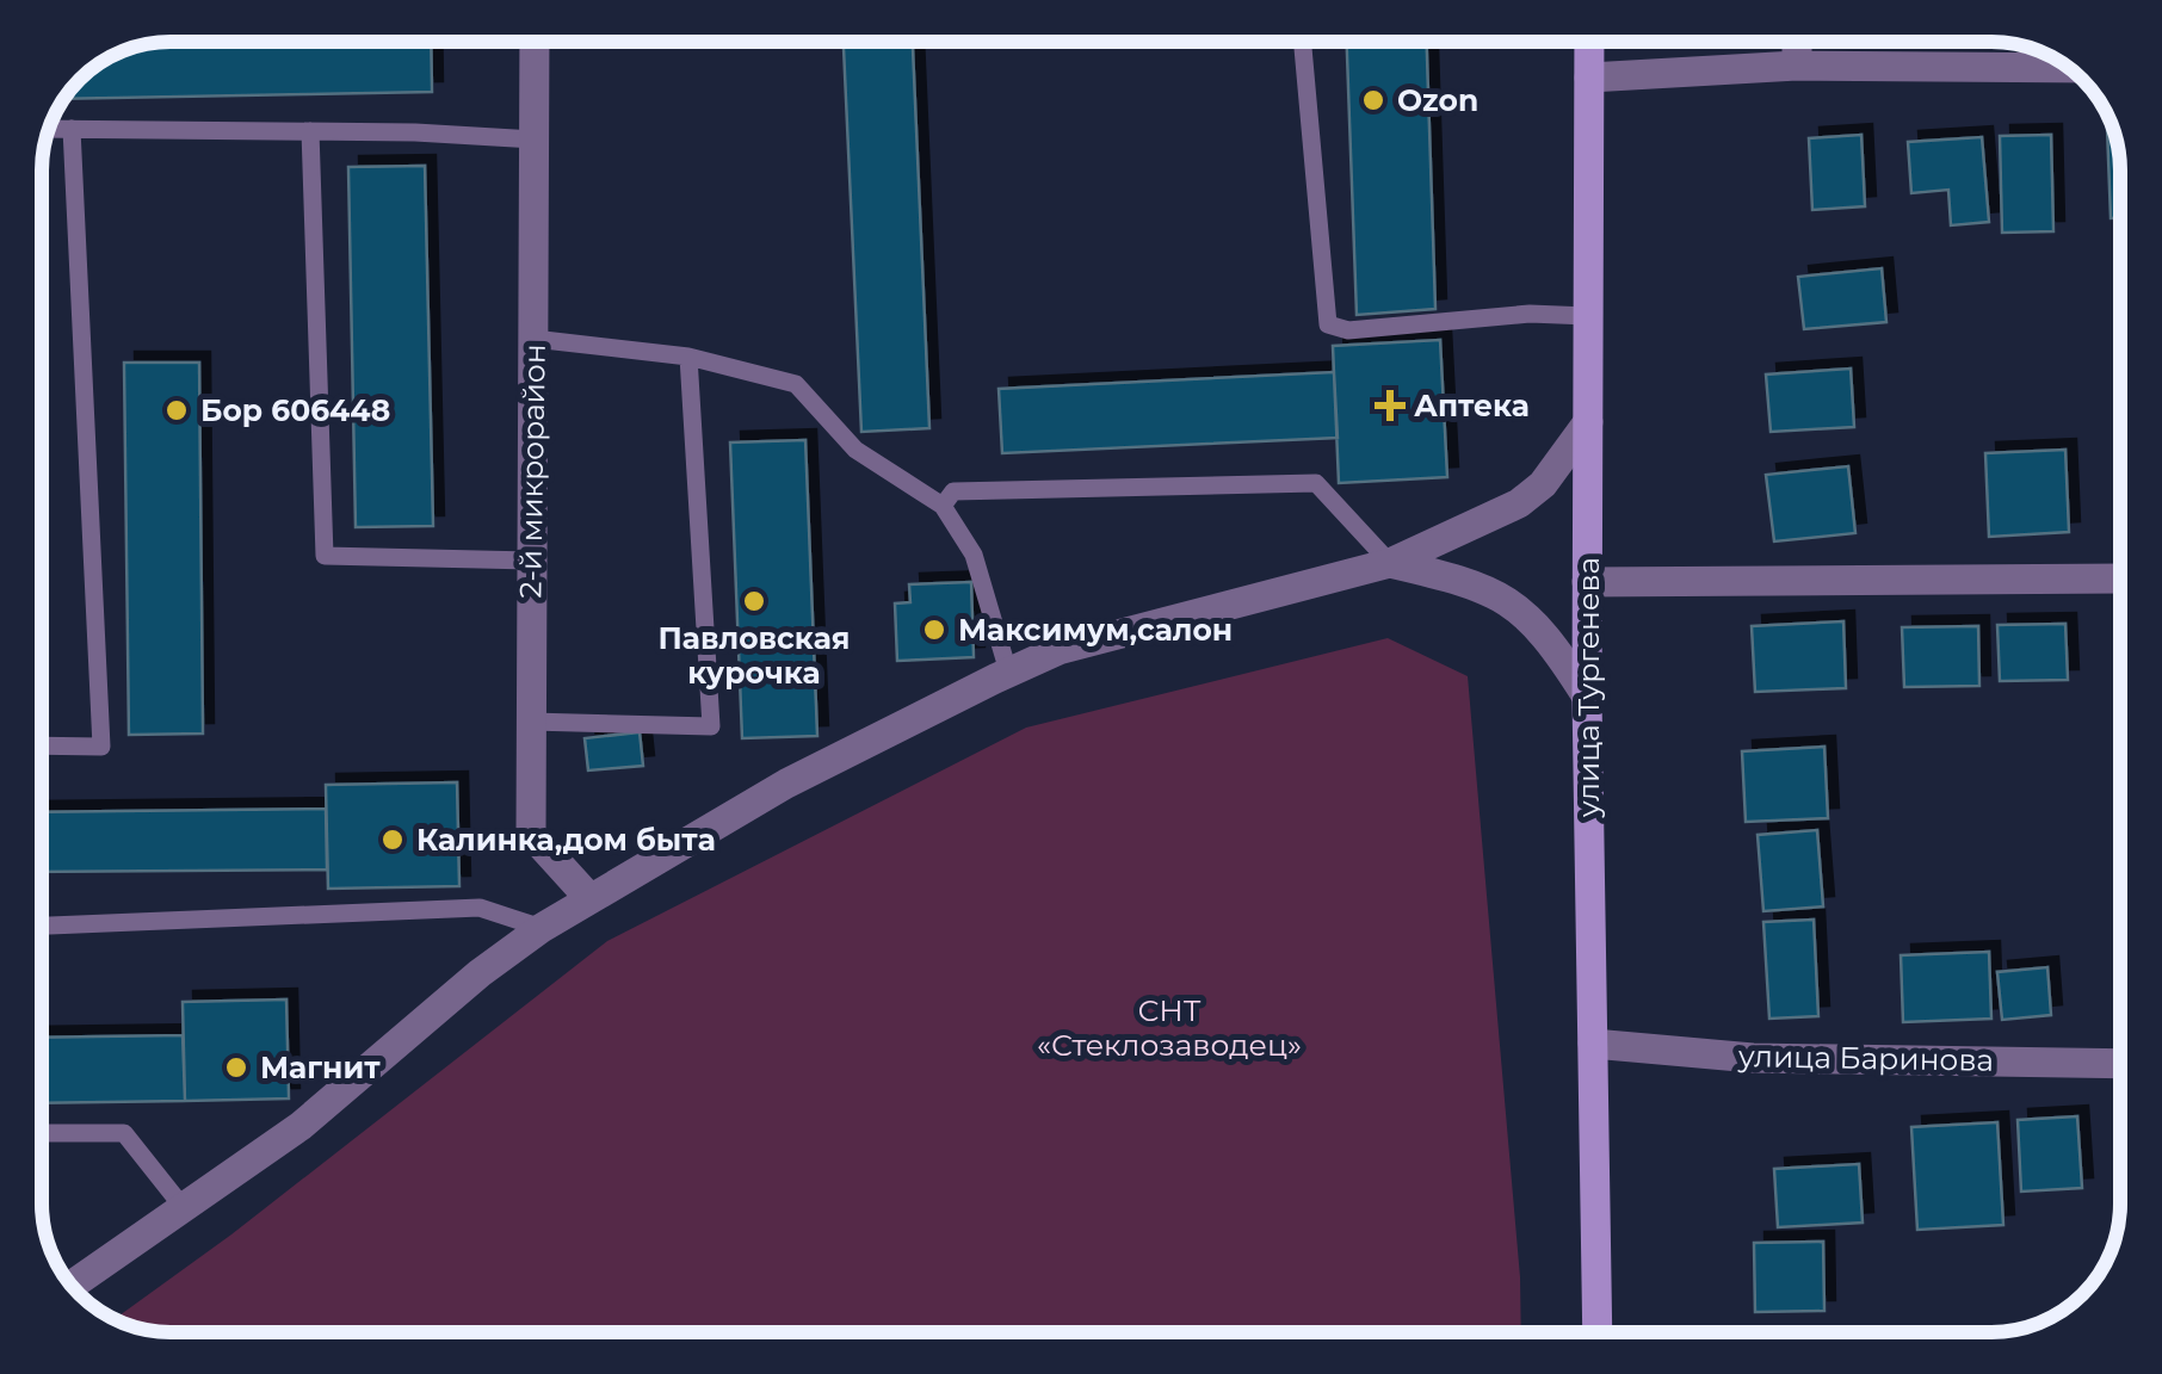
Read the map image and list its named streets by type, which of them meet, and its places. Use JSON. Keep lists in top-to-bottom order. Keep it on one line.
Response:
{"streets":{"street":["2-й микрорайон","улица Тургенева","улица Баринова"]},"crossings":[["улица Тургенева","улица Баринова"]],"parks":["СНТ «Стеклозаводец»"],"places":{"other":["Ozon","Бор 606448","Павловская курочка","Максимум,салон","Калинка,дом быта","Магнит"],"health":["Аптека"]}}
